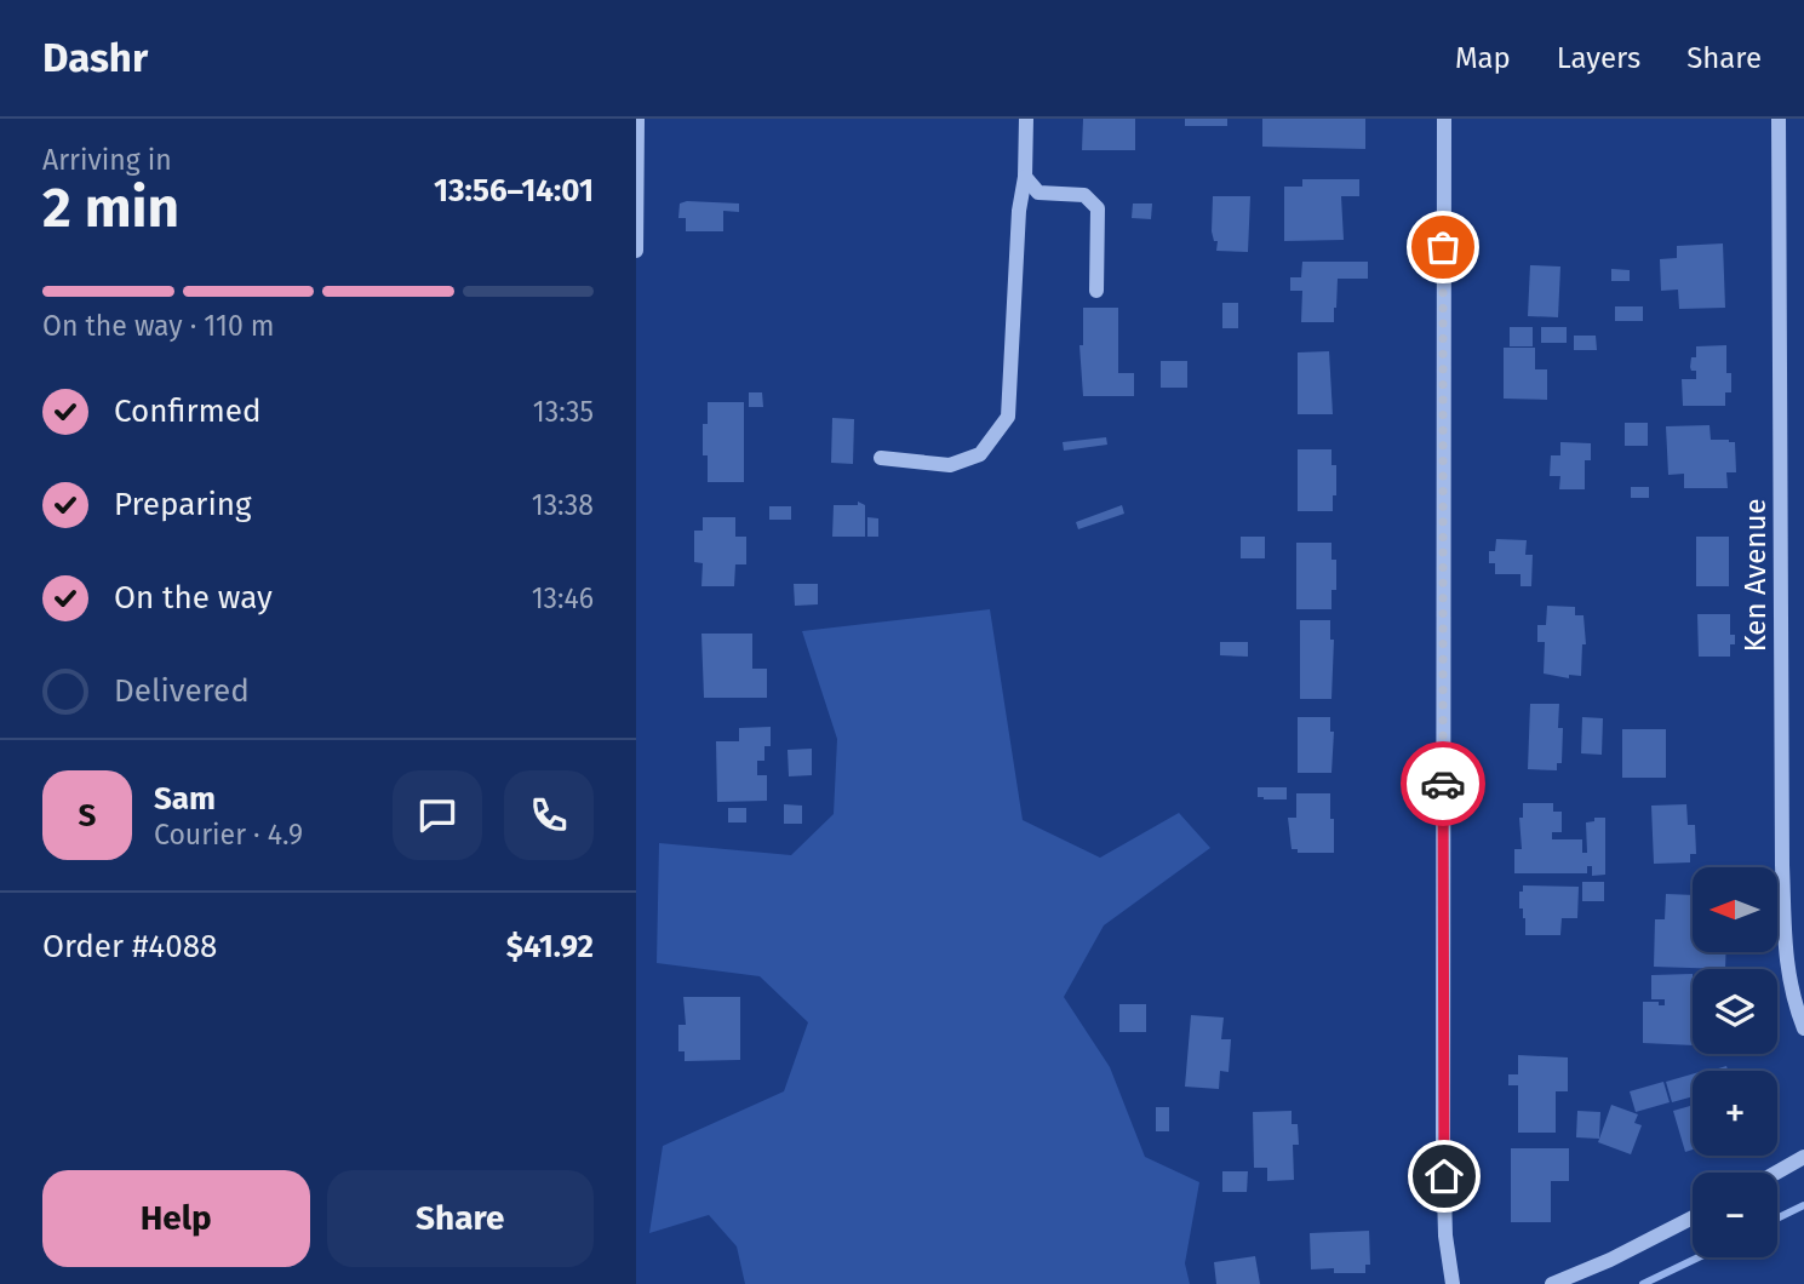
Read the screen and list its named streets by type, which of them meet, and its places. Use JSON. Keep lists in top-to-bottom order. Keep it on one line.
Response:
{"streets":{"street":["Ken Avenue"]},"north":"left","page":{"header":"Dashr","nav":["Map","Layers","Share"],"heading":["2 min","Arriving in","13:56–14:01"],"panel":["Sam","Courier · 4.9","Order #4088","$41.92"],"bar":"On the way · 110 m","list":[["Confirmed","13:35"],["Preparing","13:38"],["On the way","13:46"],"Delivered"],"round":"S","map_buttons":["+","−"],"buttons":["Help","Share"]}}
